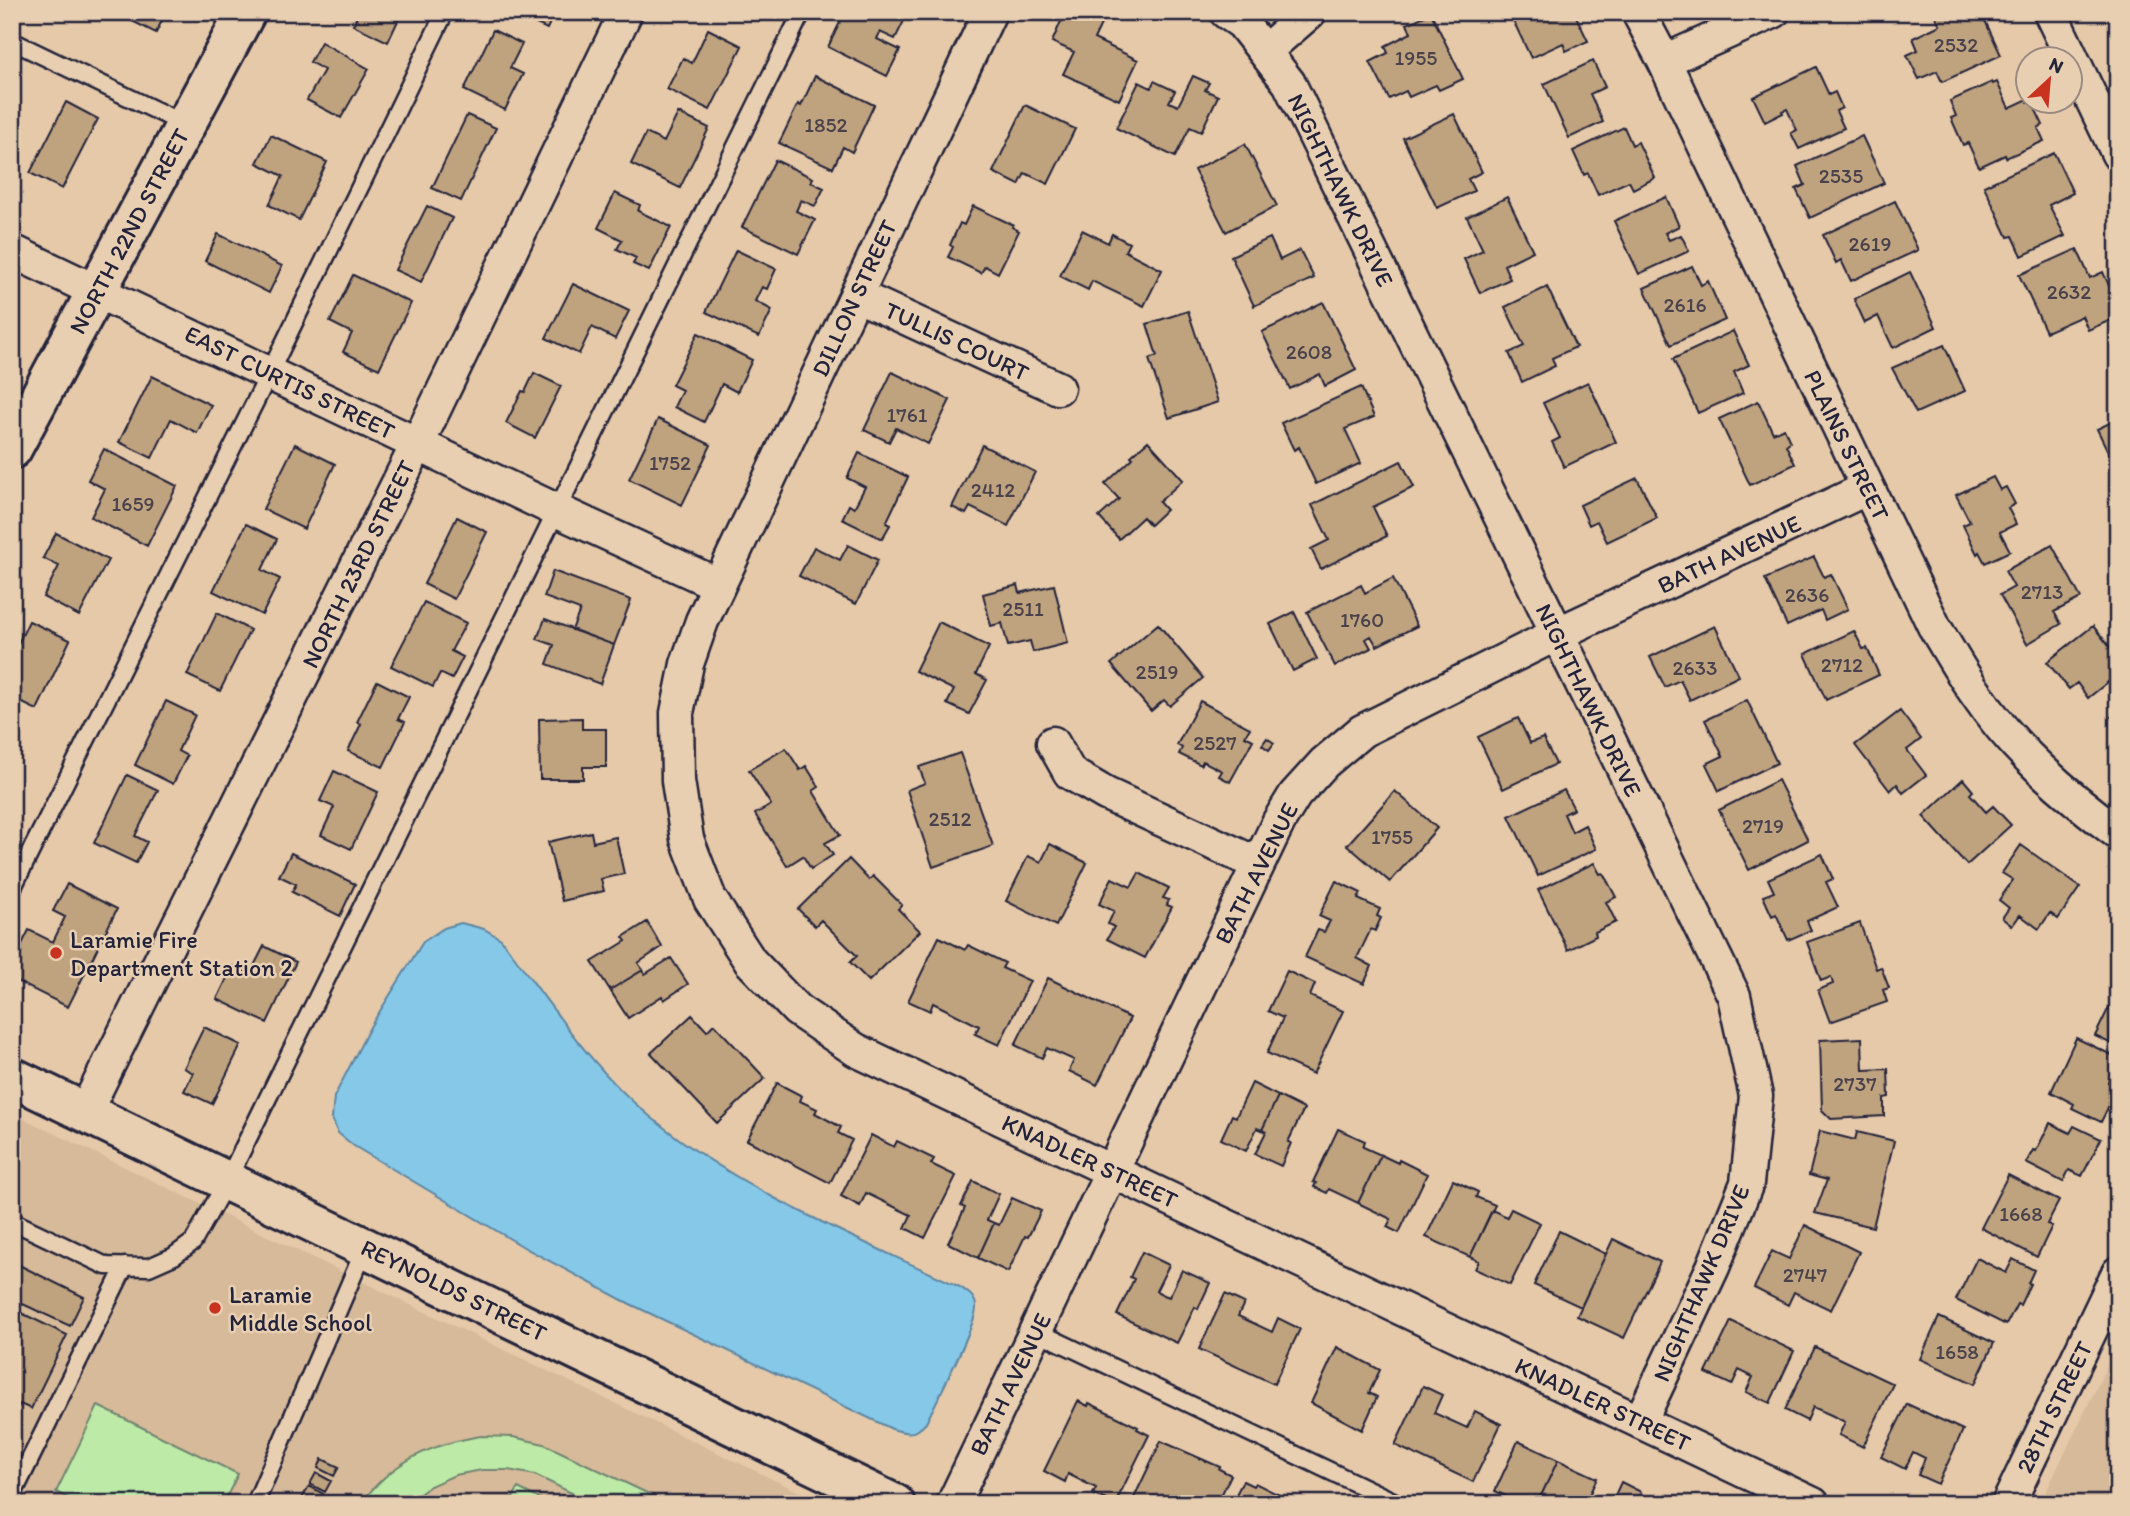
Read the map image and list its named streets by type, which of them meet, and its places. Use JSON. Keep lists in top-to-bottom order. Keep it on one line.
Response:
{"streets":{"main road":["NORTH 22ND STREET","REYNOLDS STREET"],"street":["NIGHTHAWK DRIVE","DILLON STREET","TULLIS COURT","EAST CURTIS STREET","PLAINS STREET","BATH AVENUE","NORTH 23RD STREET","KNADLER STREET","28TH STREET"]},"crossings":[["NIGHTHAWK DRIVE","BATH AVENUE"],["NIGHTHAWK DRIVE","KNADLER STREET"],["NORTH 22ND STREET","EAST CURTIS STREET"],["DILLON STREET","TULLIS COURT"],["DILLON STREET","EAST CURTIS STREET"],["DILLON STREET","KNADLER STREET"],["EAST CURTIS STREET","NORTH 23RD STREET"],["EAST CURTIS STREET","KNADLER STREET"],["PLAINS STREET","BATH AVENUE"],["BATH AVENUE","KNADLER STREET"],["NORTH 23RD STREET","REYNOLDS STREET"]],"places":["Laramie Fire Department Station 2","Laramie Middle School"],"house_numbers":["2532","1955","1852","2535","2619","2632","2616","2608","1761","1752","2412","1659","2713","2636","2511","1760","2712","2633","2519","2527","2512","2719","1755","2737","1668","2747","1658"],"north":"top right"}
